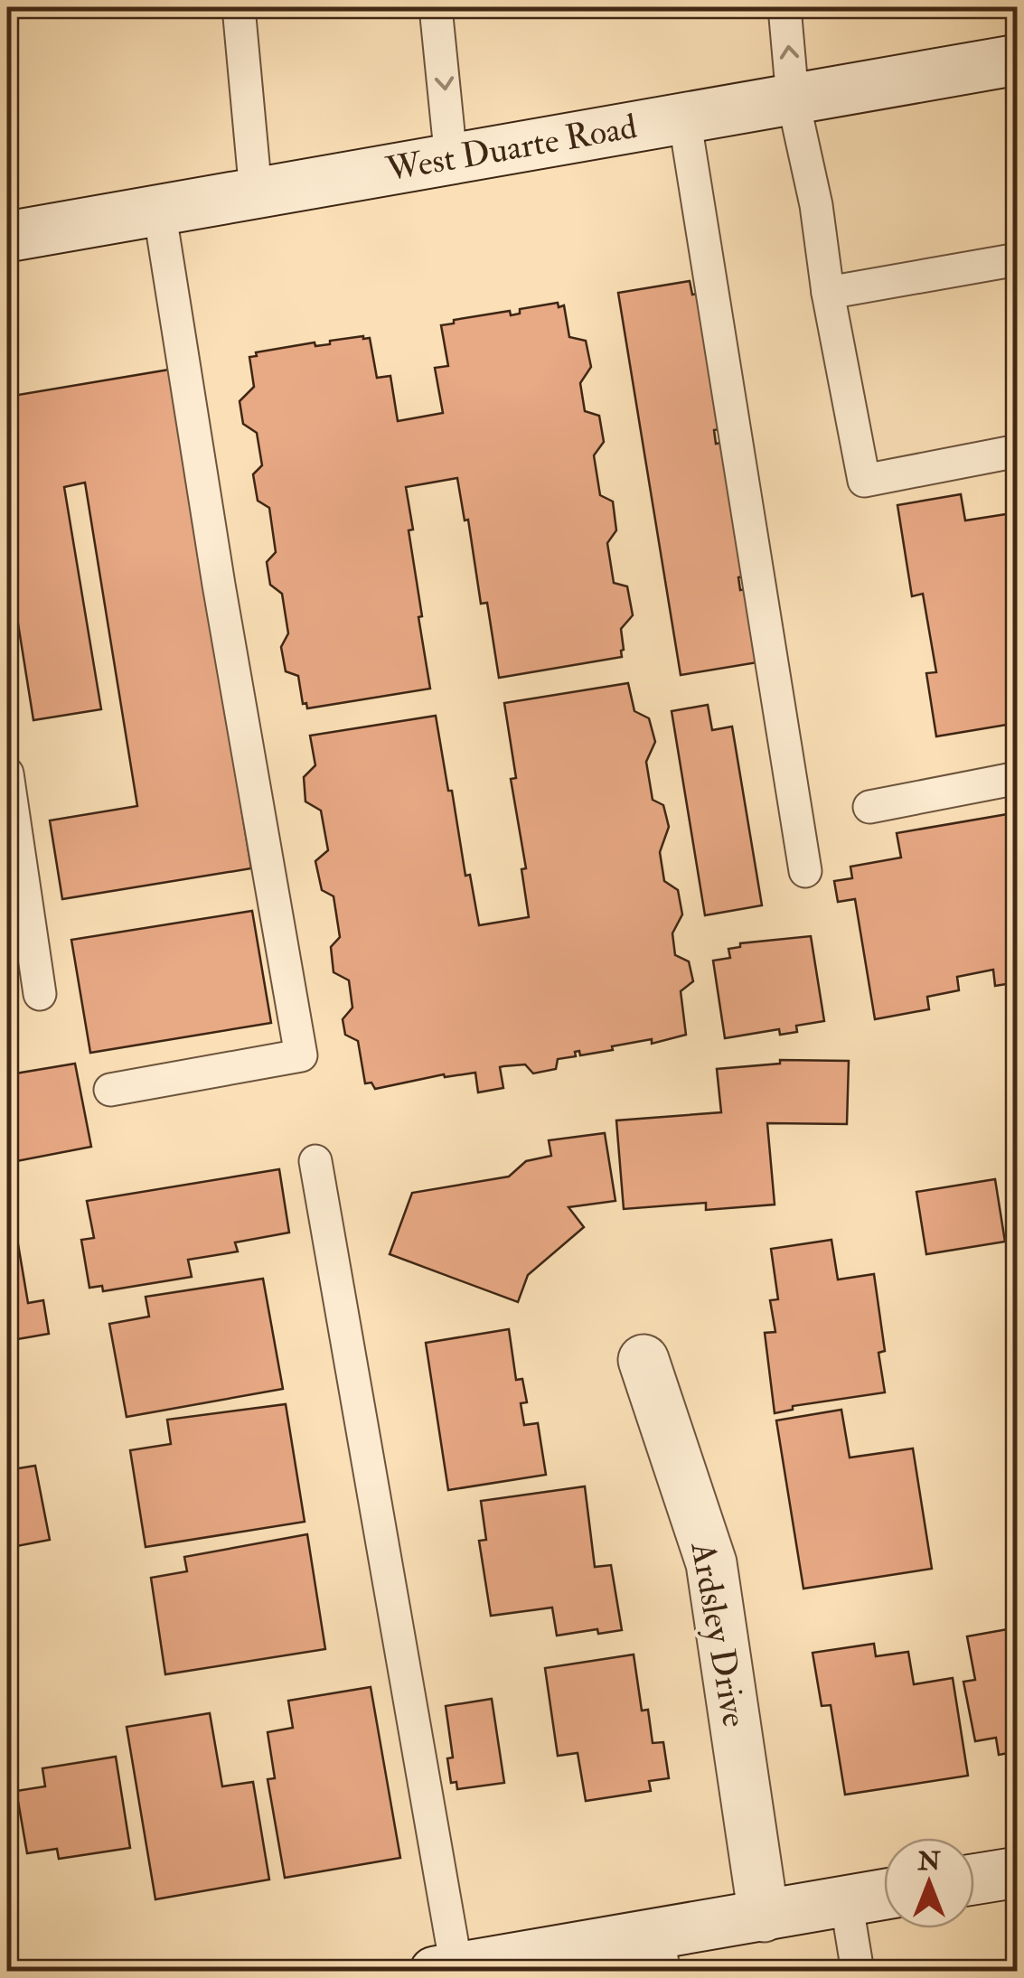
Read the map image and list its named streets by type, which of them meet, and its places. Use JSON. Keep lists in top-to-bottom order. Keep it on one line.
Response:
{"streets":{"street":["West Duarte Road","Ardsley Drive"]},"north":"top"}
